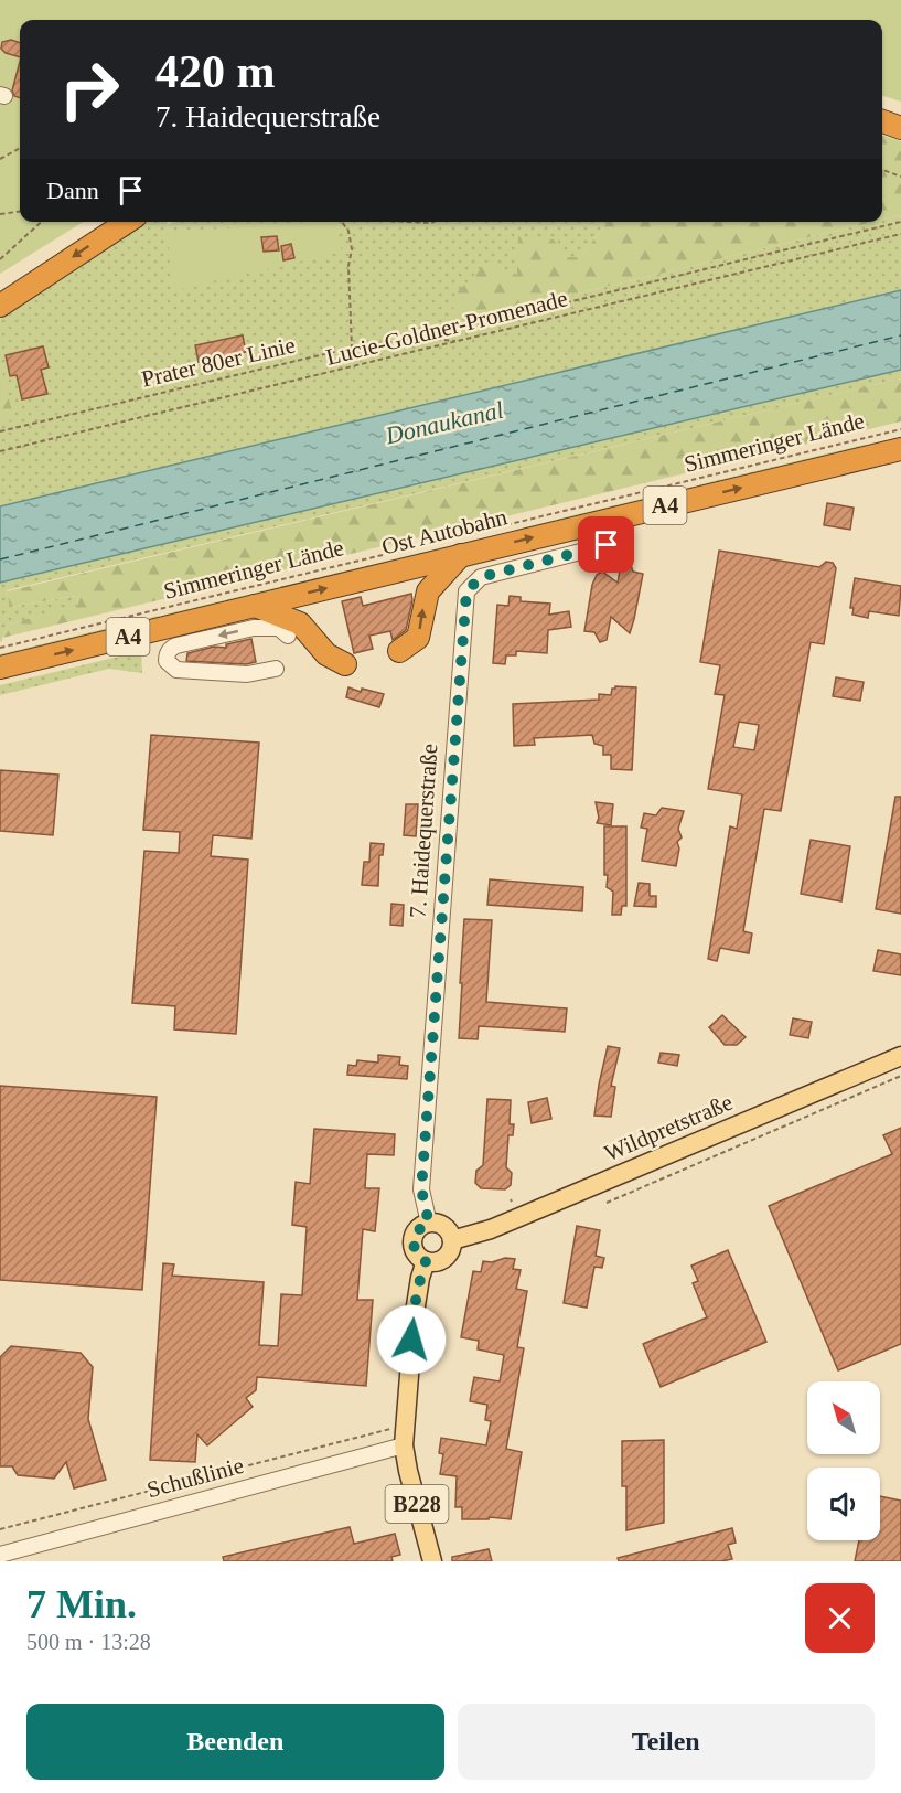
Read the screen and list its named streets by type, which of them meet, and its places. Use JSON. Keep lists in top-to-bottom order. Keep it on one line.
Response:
{"streets":{"highway":["A4","Ost Autobahn"],"main road":["Wildpretstraße","B228"],"street":["7. Haidequerstraße","Schußlinie"],"path":["Lucie-Goldner-Promenade","Prater 80er Linie","Simmeringer Lände"]},"crossings":[["7. Haidequerstraße","Wildpretstraße"],["7. Haidequerstraße","B228"],["Wildpretstraße","B228"],["Schußlinie","B228"]],"one_way":["Ost Autobahn"],"water":["Donaukanal"],"north":"top left","page":{"turn":["420 m","7. Haidequerstraße"],"then":"Dann","heading":["7 Min.","500 m · 13:28"],"buttons":["Beenden","Teilen"]}}
